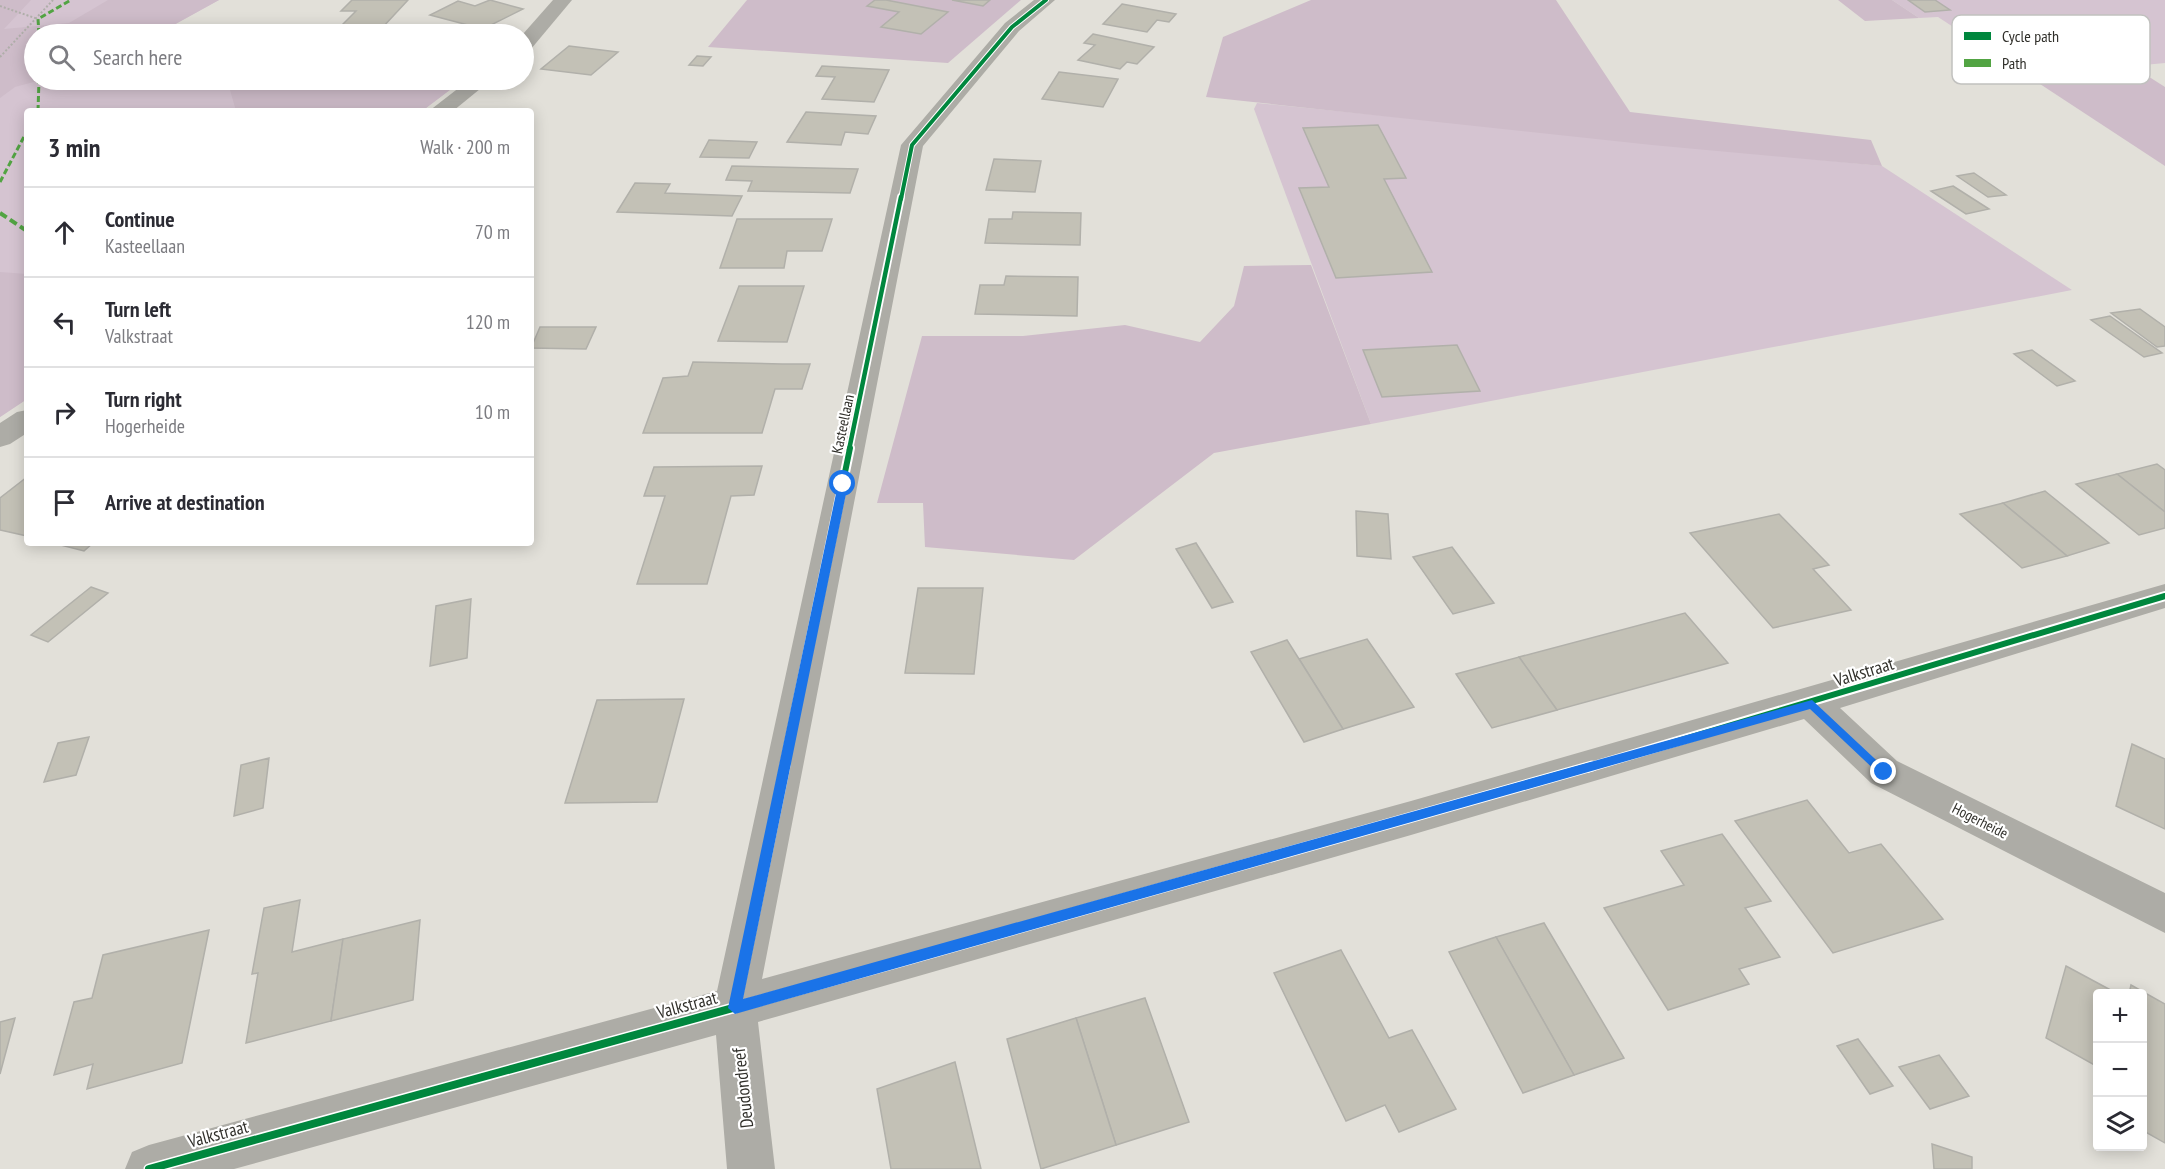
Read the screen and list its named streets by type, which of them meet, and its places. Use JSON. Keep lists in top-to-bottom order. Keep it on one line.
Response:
{"streets":{"street":["Kasteellaan","Valkstraat","Hogerheide","Deudondreef"]},"crossings":[["Kasteellaan","Valkstraat"],["Kasteellaan","Deudondreef"],["Valkstraat","Hogerheide"],["Valkstraat","Deudondreef"]],"legend":["Cycle path","Path"],"page":{"search":"Search here","heading":["3 min","Walk · 200 m"],"list":[["Continue","Kasteellaan","70 m"],["Turn left","Valkstraat","120 m"],["Turn right","Hogerheide","10 m"],"Arrive at destination"],"map_buttons":["+","−"]}}
